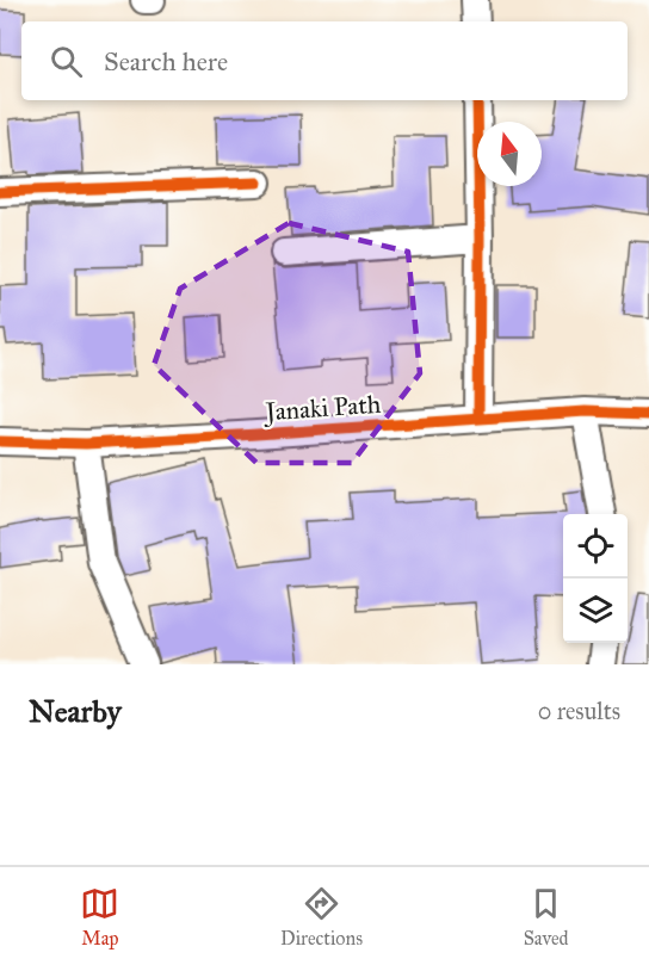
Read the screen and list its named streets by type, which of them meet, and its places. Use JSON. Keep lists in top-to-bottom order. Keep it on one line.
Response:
{"streets":{"street":["Janaki Path"]},"north":"top","page":{"search":"Search here","heading":["Nearby","0 results"],"nav":["Map","Directions","Saved"]}}
